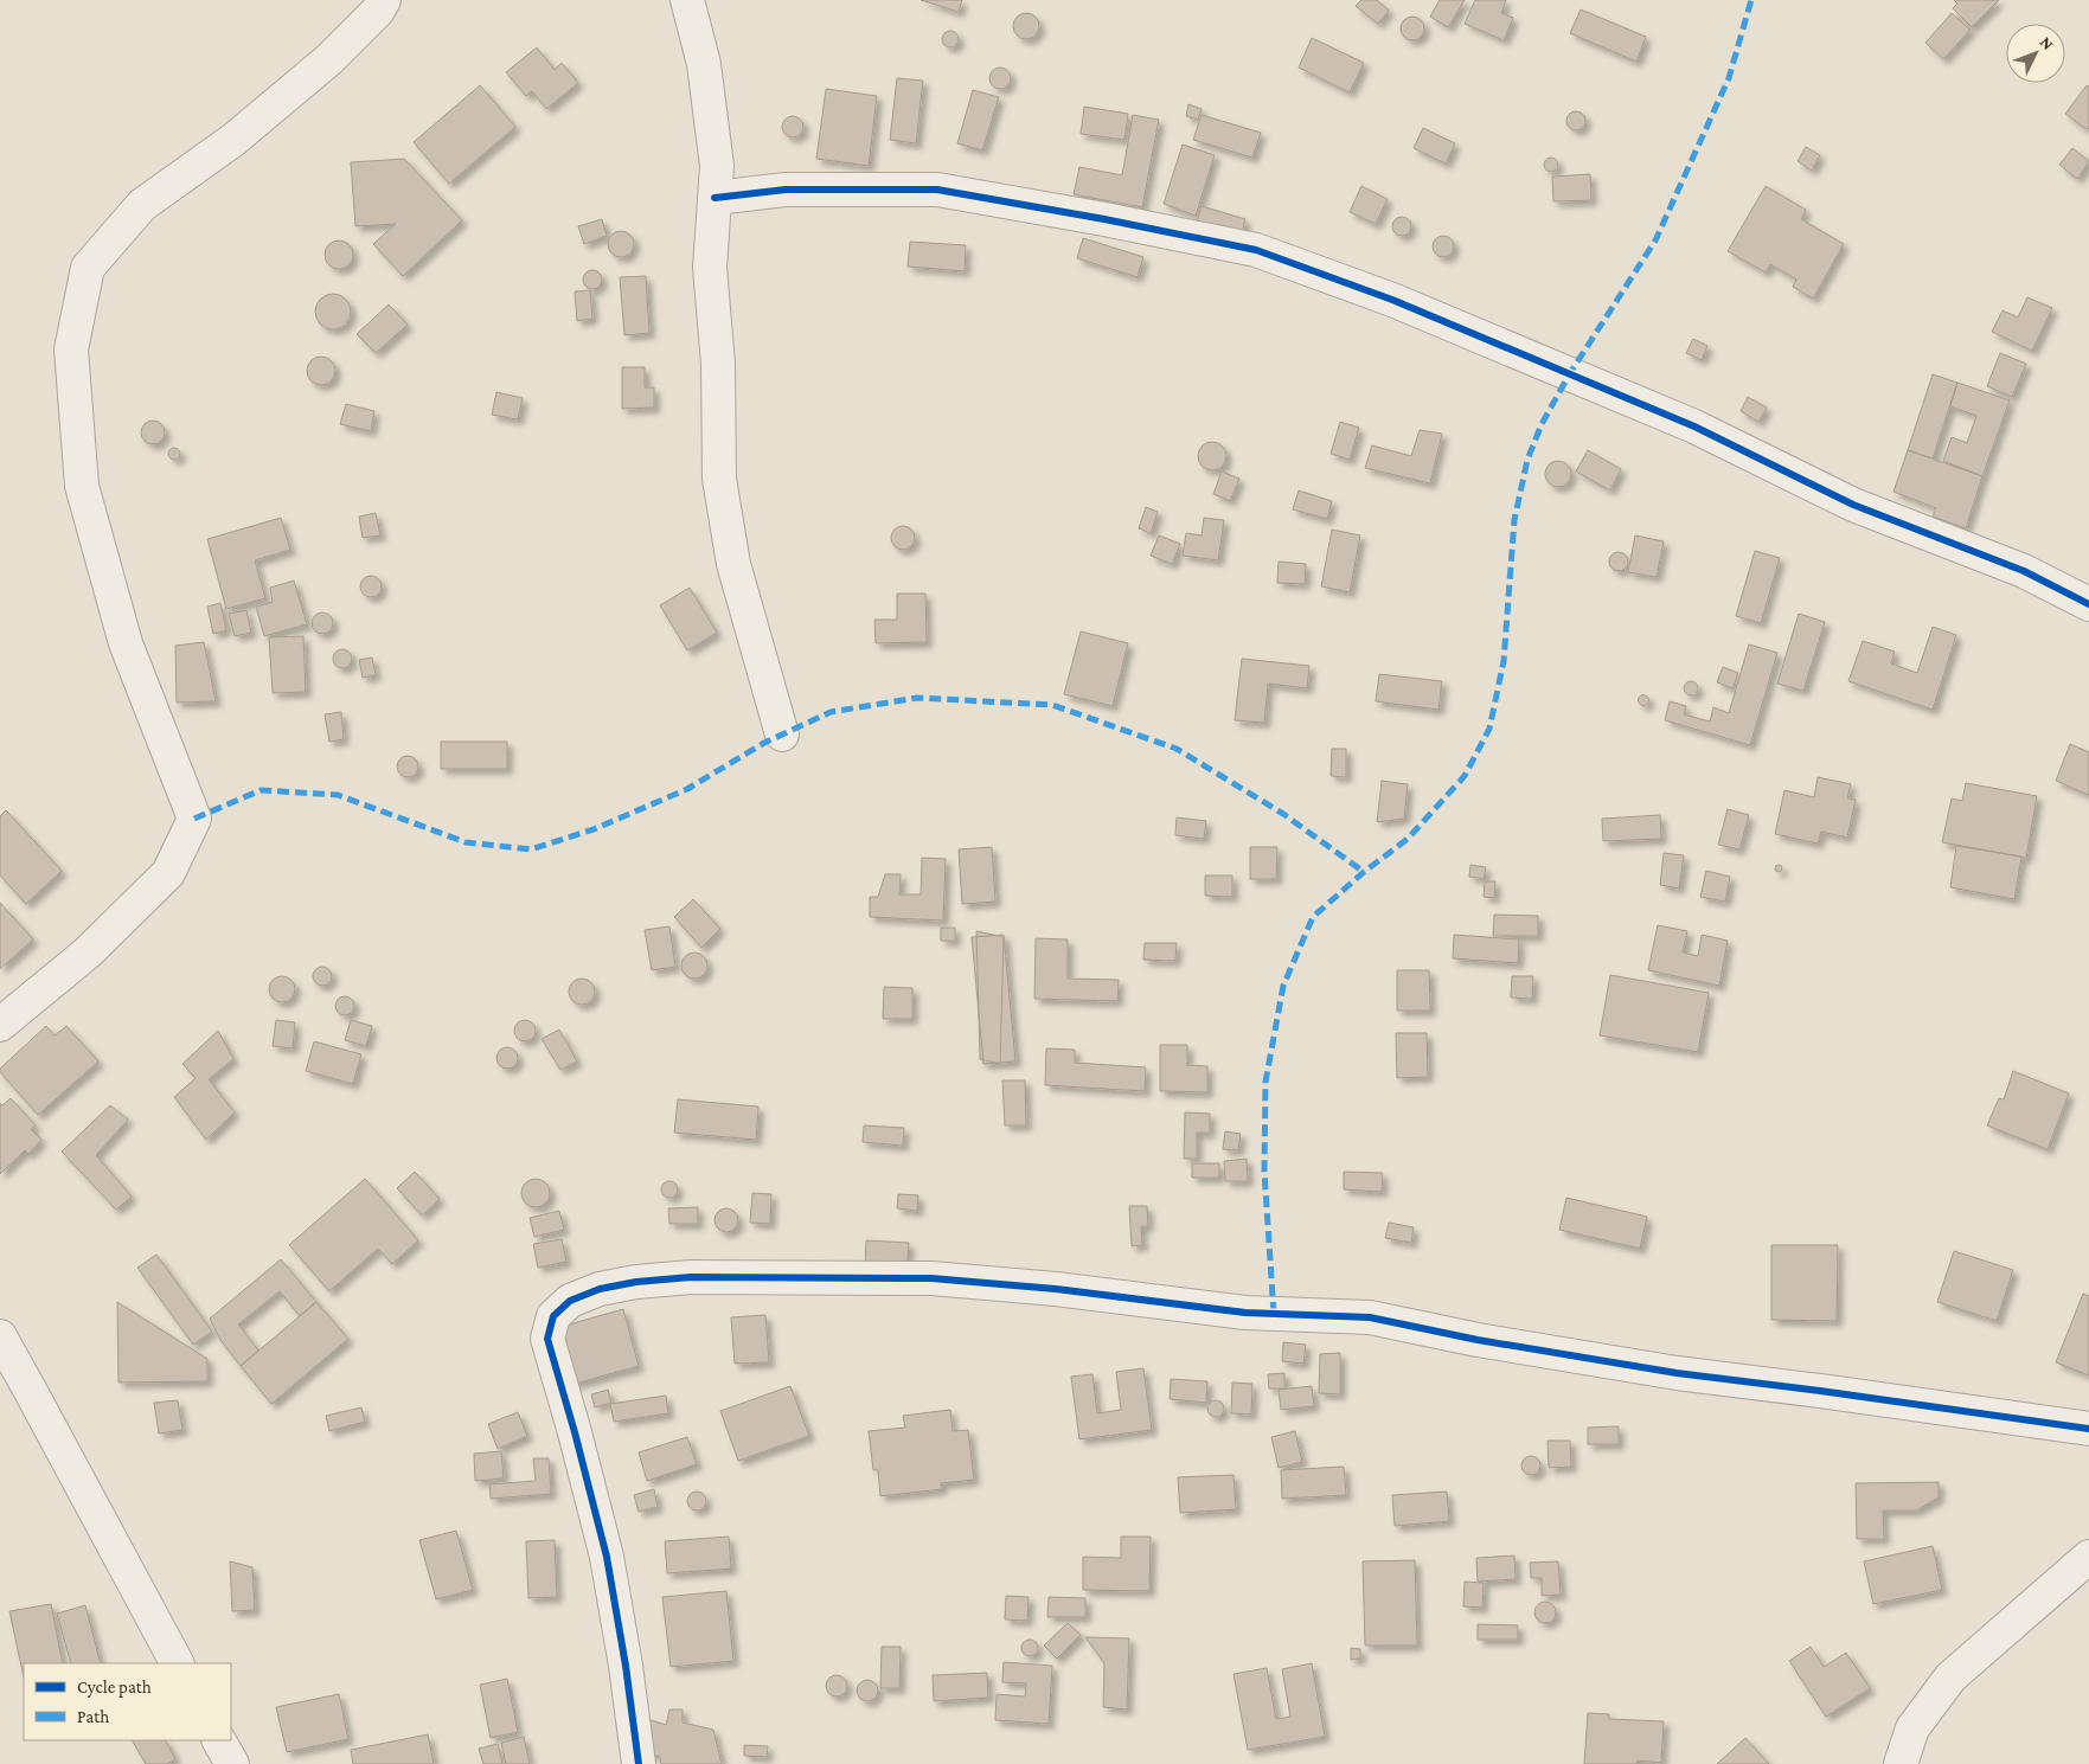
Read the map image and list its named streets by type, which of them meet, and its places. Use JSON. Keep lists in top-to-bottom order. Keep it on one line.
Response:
{"legend":["Cycle path","Path"],"north":"top right"}
